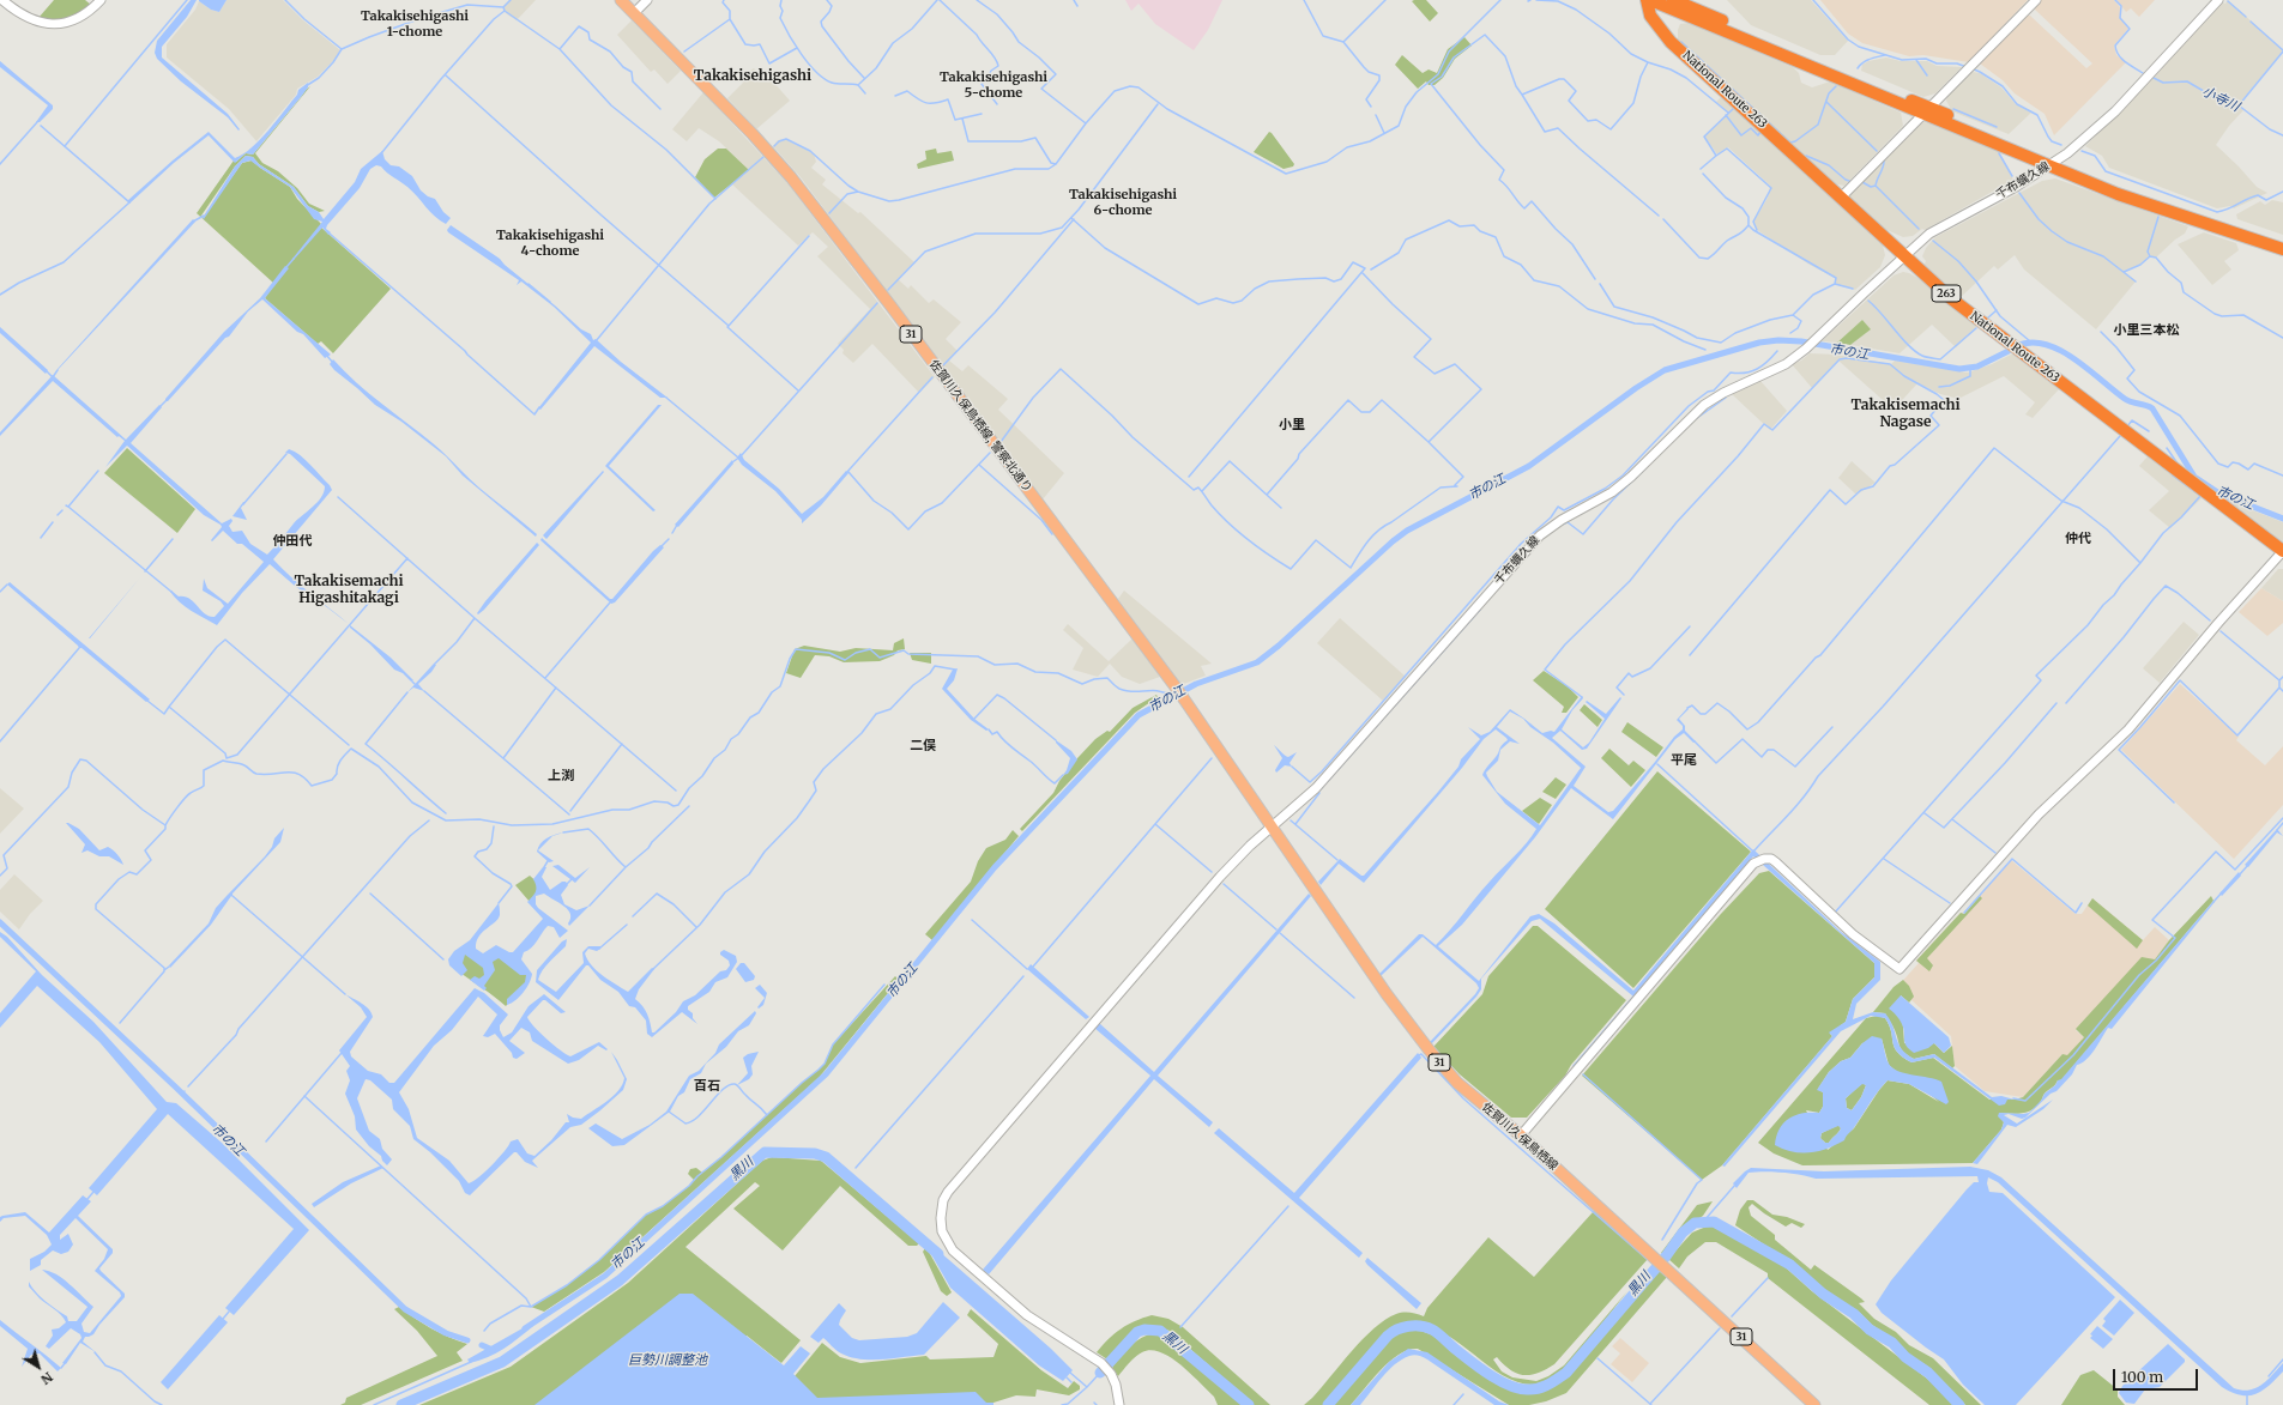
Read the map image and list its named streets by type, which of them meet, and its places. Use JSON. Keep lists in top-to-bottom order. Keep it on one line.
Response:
{"streets":{"highway":["National Route 263","263"],"main road":["31","佐賀川久保鳥栖線, 警察北通り","佐賀川久保鳥栖線"],"street":["千布蠣久線"]},"crossings":[["National Route 263","千布蠣久線"],["千布蠣久線","佐賀川久保鳥栖線, 警察北通り"],["千布蠣久線","佐賀川久保鳥栖線"],["佐賀川久保鳥栖線, 警察北通り","佐賀川久保鳥栖線"]],"districts":["Takakisehigashi 1-chome","Takakisehigashi","Takakisehigashi 5-chome","Takakisehigashi 6-chome","Takakisehigashi 4-chome","小里三本松","Takakisemachi Nagase","小里","仲代","仲田代","Takakisemachi Higashitakagi","二俣","平尾","上渕","百石"],"water":["小寺川","市の江","黒川","巨勢川調整池"],"scale_bar":"100 m","north":"bottom right"}
